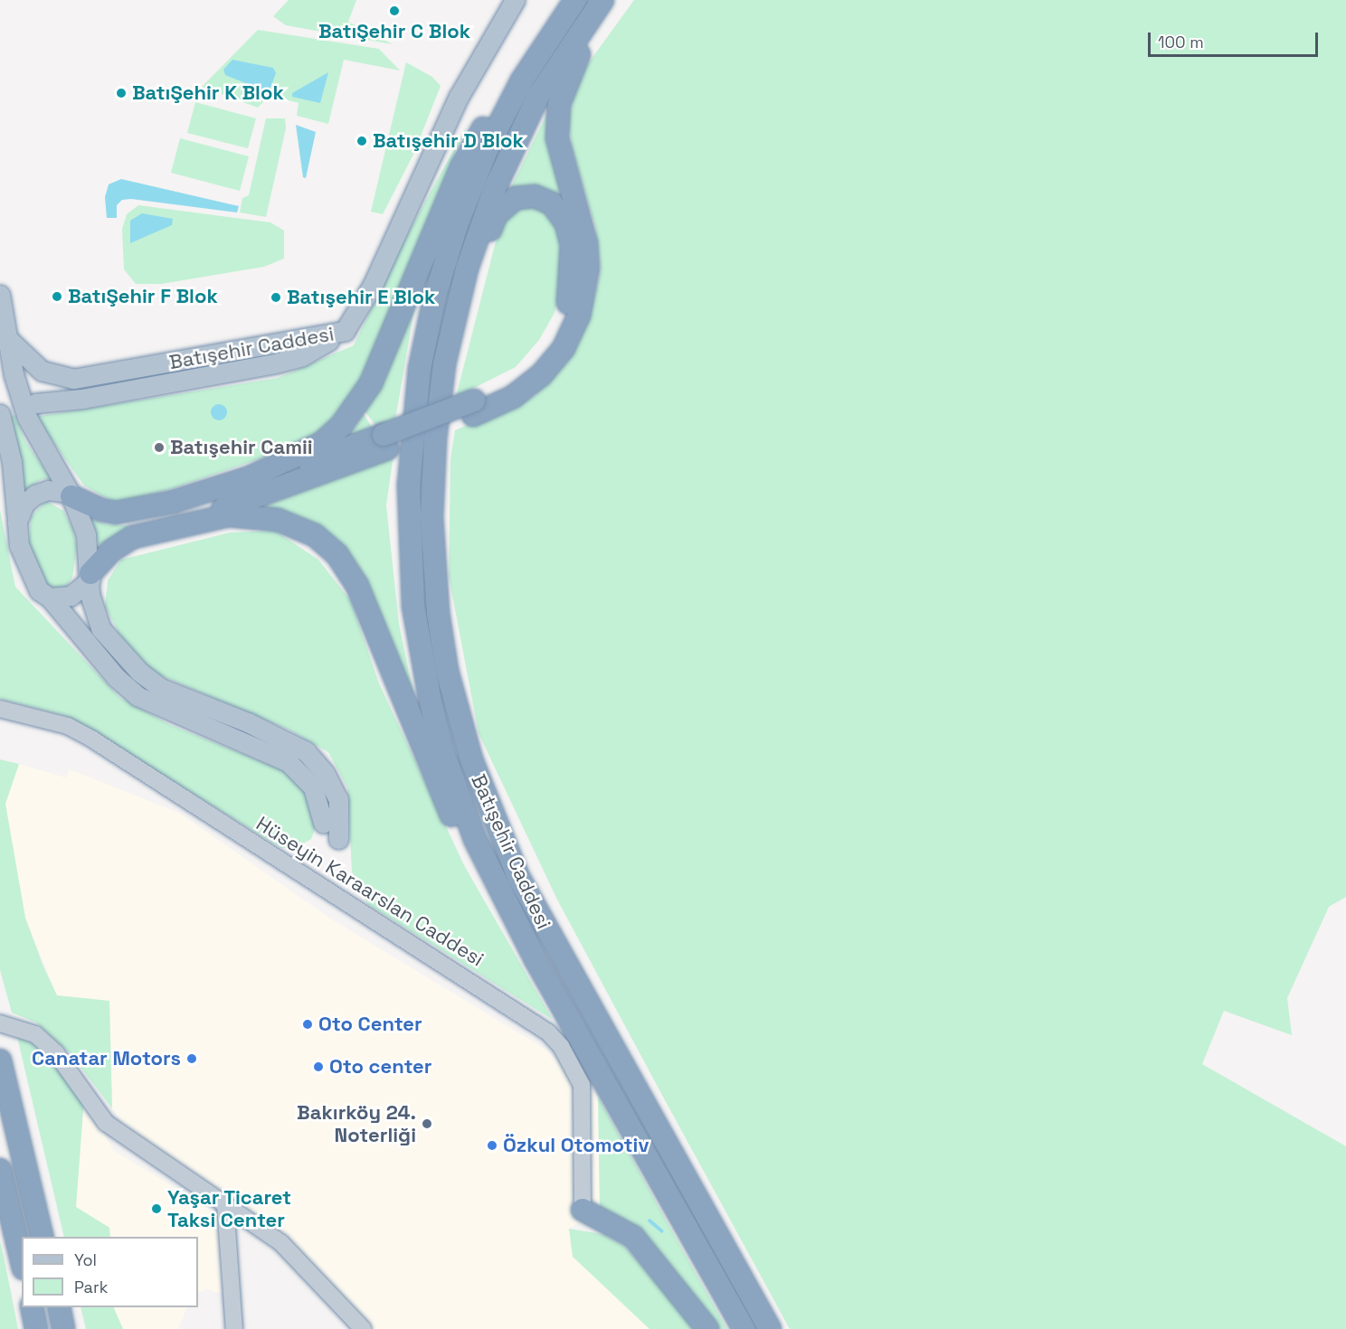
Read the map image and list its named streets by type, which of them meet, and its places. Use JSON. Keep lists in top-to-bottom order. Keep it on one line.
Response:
{"streets":{"highway":["Batışehir Caddesi"],"main road":["Hüseyin Karaarslan Caddesi"]},"places":["BatıŞehir C Blok","BatıŞehir K Blok","Batışehir D Blok","BatıŞehir F Blok","Batışehir E Blok","Batışehir Camii","Oto Center","Canatar Motors","Oto center","Bakırköy 24. Noterliği","Özkul Otomotiv","Yaşar Ticaret Taksi Center"],"legend":["Yol","Park"],"scale_bar":"100 m"}
